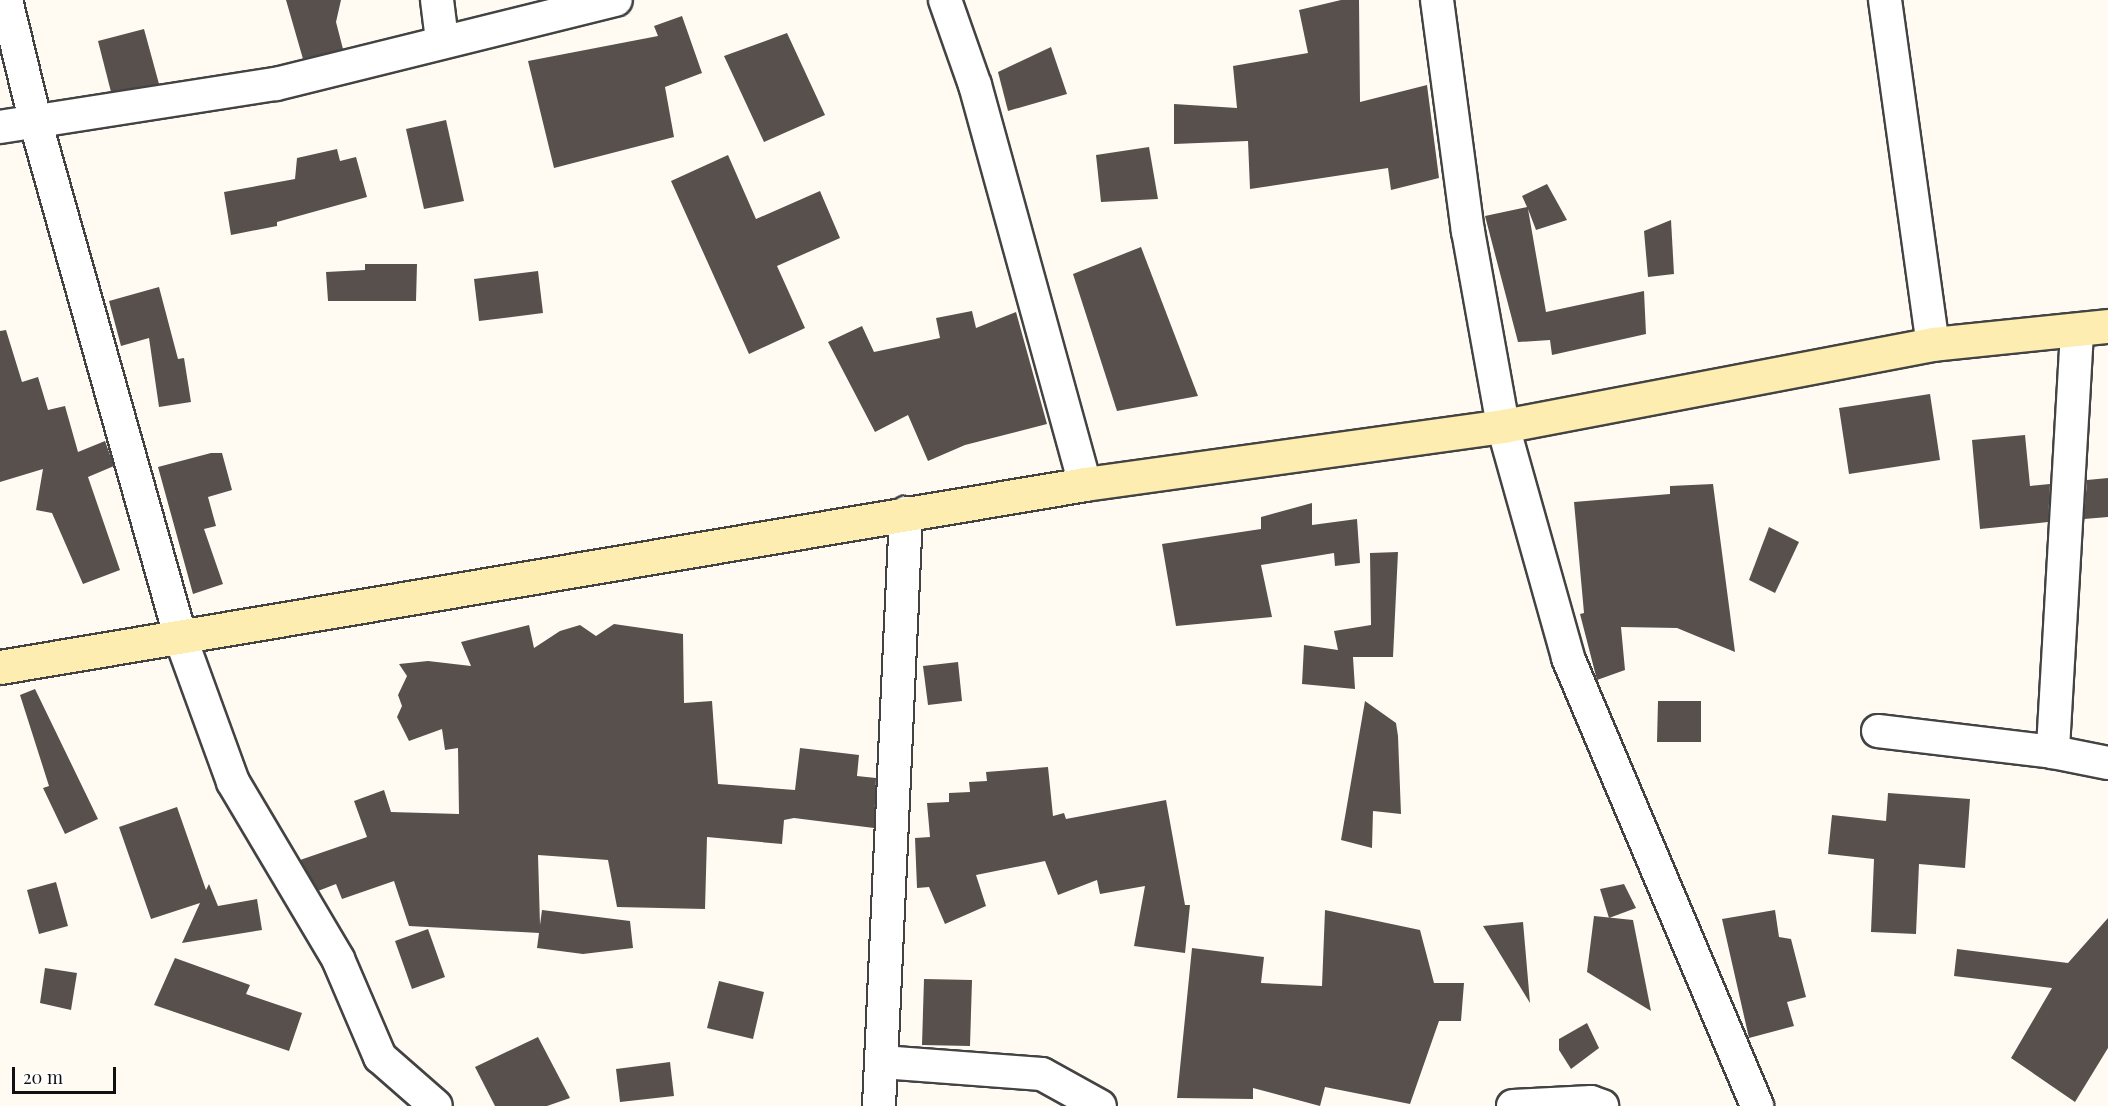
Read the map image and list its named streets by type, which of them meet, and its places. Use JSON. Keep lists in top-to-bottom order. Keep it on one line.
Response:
{"scale_bar":"20 m"}
